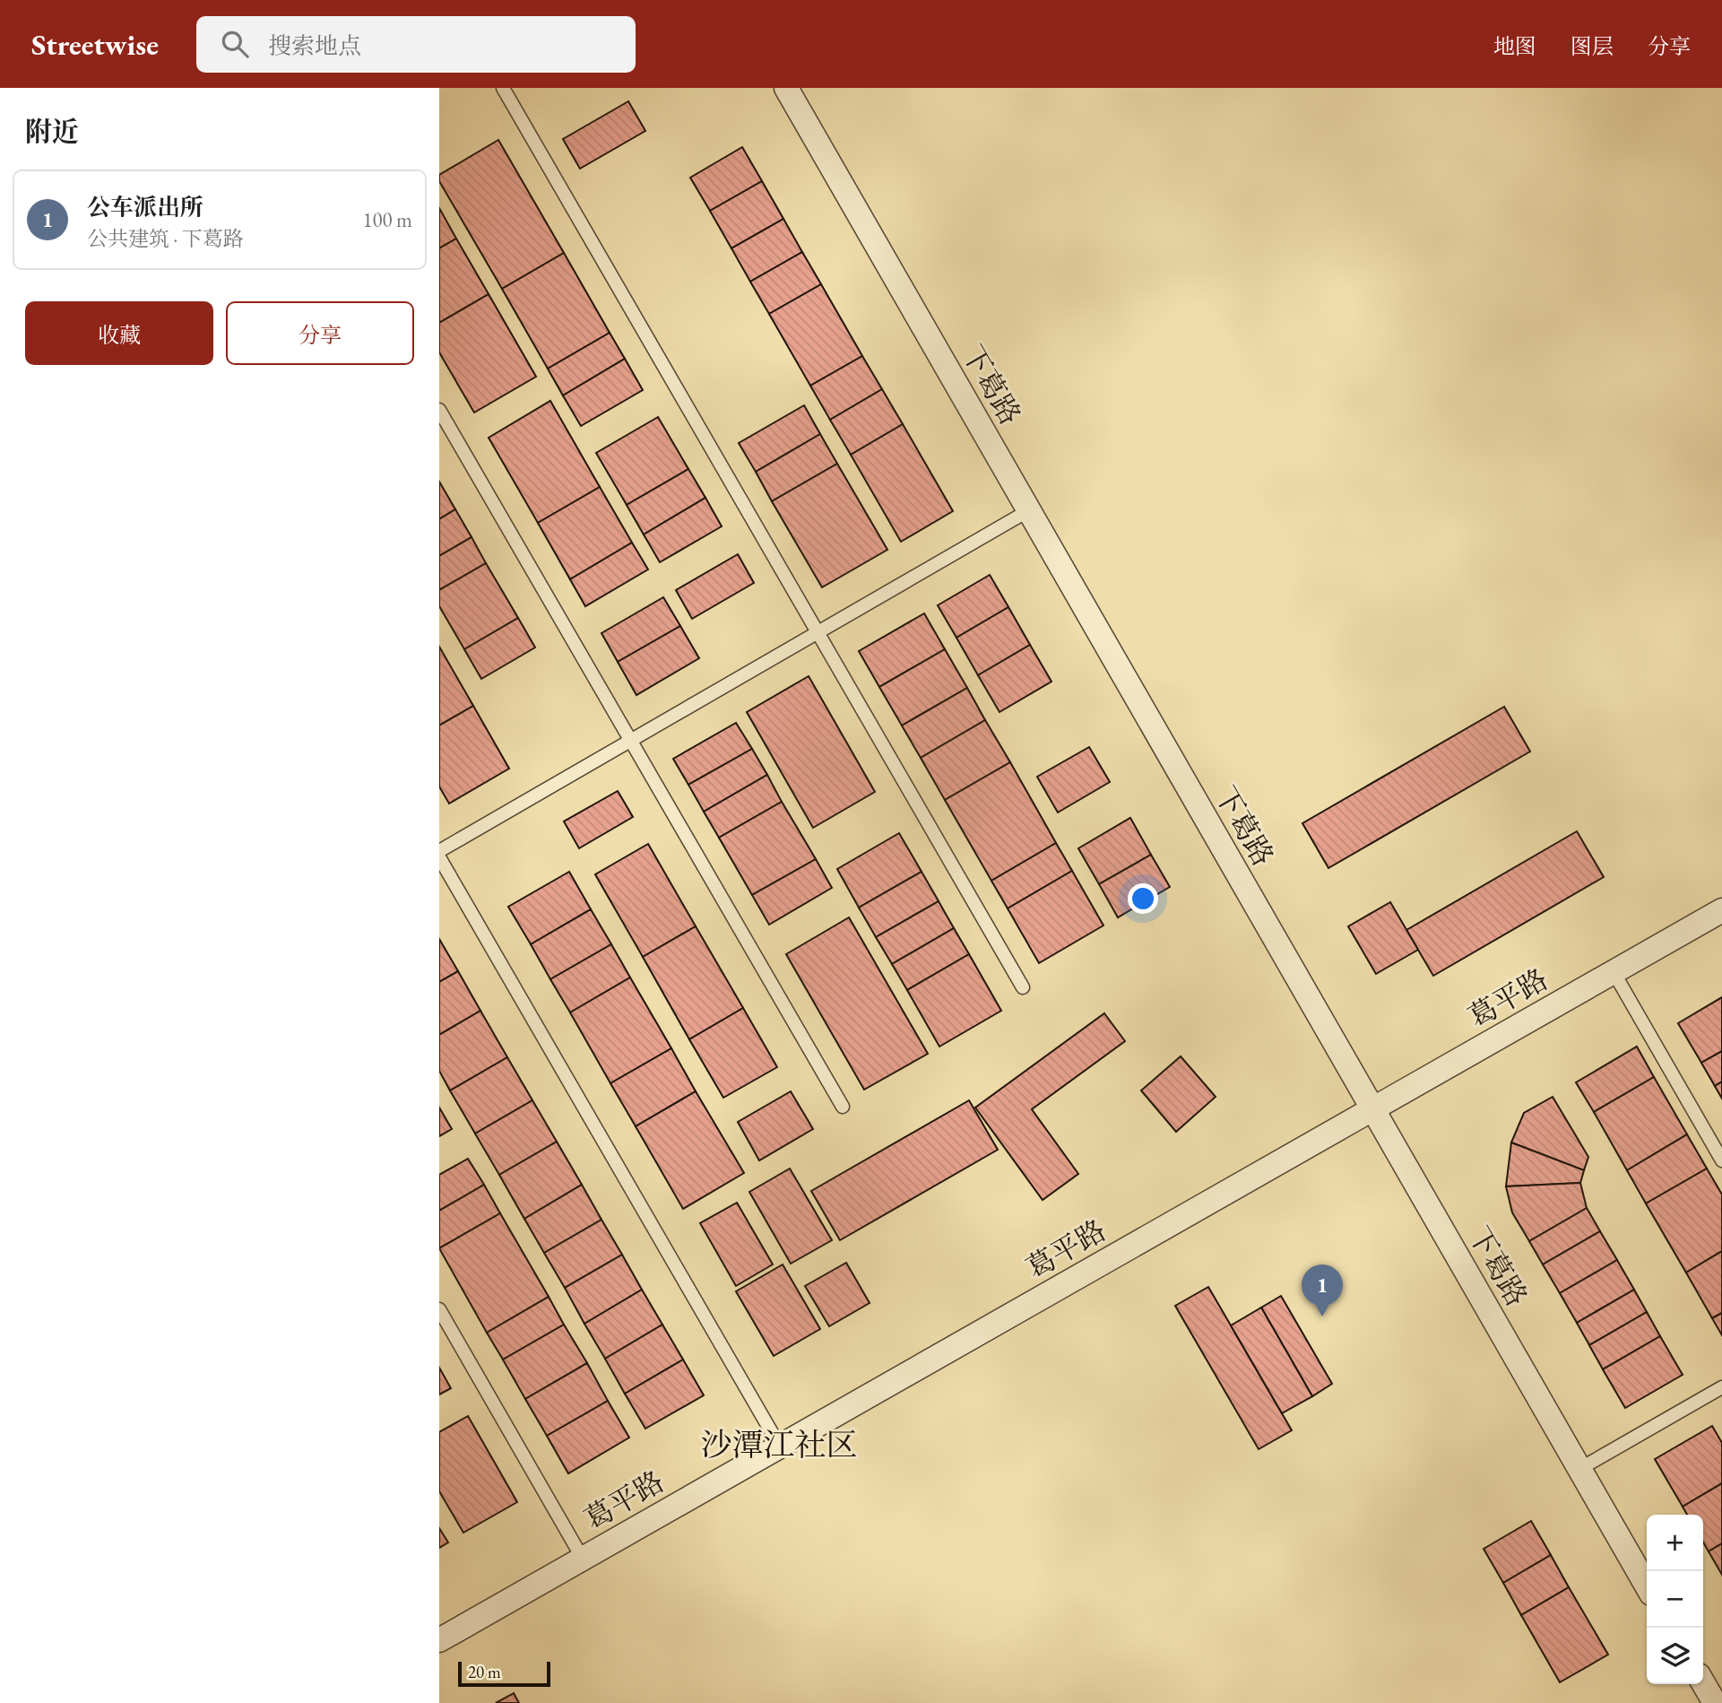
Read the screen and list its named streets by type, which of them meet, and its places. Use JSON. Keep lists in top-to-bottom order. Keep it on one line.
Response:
{"streets":{"street":["下葛路","葛平路"]},"crossings":[["下葛路","葛平路"]],"districts":["沙潭江社区"],"scale_bar":"20 m","page":{"header":"Streetwise","search":"搜索地点","nav":["地图","图层","分享"],"heading":"附近","list":[{"mark":"1","name":"公车派出所","note":"公共建筑 · 下葛路","value":"100 m"}],"buttons":["收藏","分享"],"pins":"1","map_buttons":["+","−"],"scale":"20 m"}}
